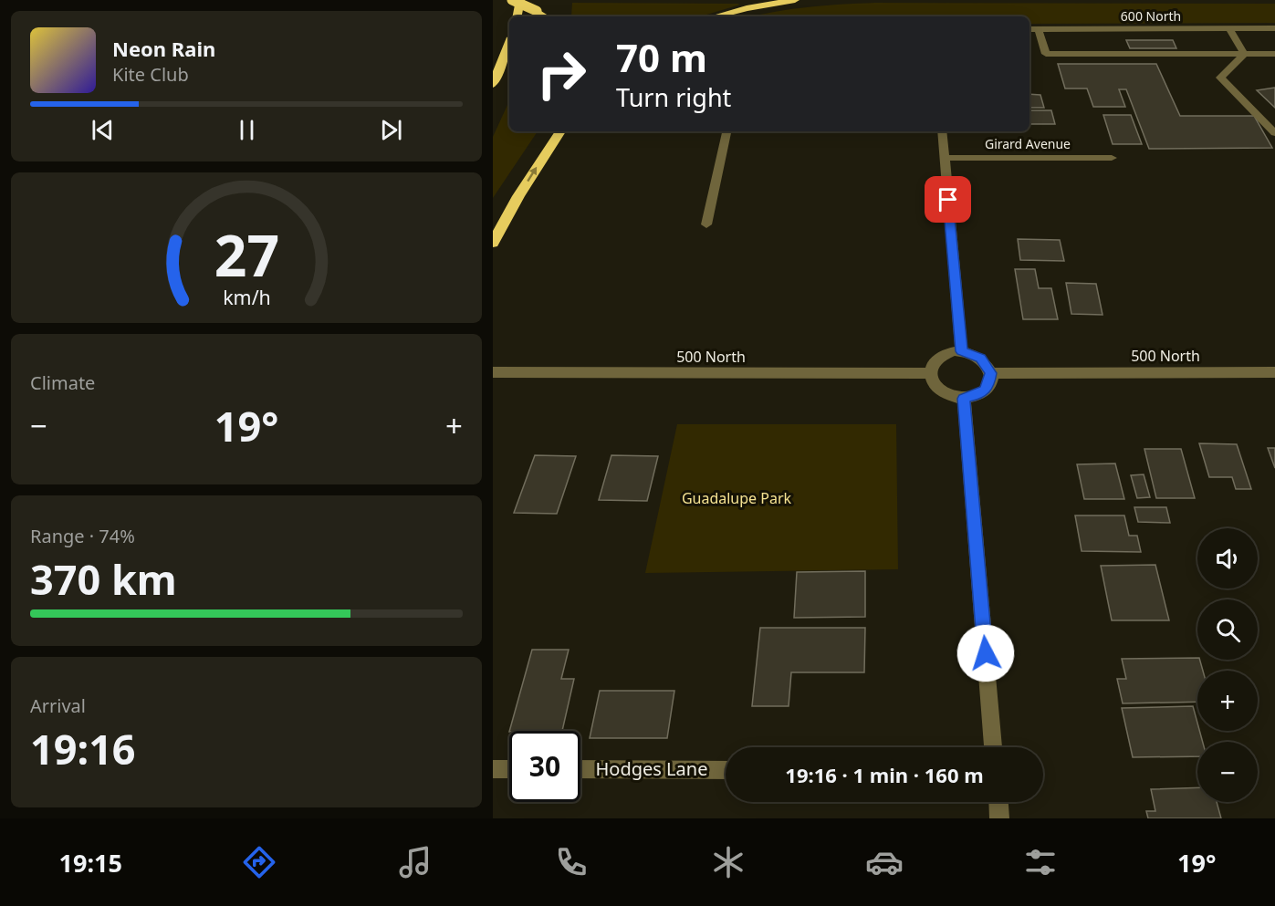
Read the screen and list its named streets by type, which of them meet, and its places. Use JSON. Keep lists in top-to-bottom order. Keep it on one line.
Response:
{"streets":{"street":["600 North","Girard Avenue","500 North","Hodges Lane"]},"parks":["Guadalupe Park"],"page":{"turn":["70 m","Turn right"],"song":["Neon Rain","Kite Club"],"tile":["Climate",["Range · 74%","370 km"],["Arrival","19:16"]],"heat":["−","19°","+"],"map_buttons":["+","−"],"limit":"30","trip":"19:16 · 1 min · 160 m","tabs":["19:15","19°"],"gauge":["27","km/h"]}}
